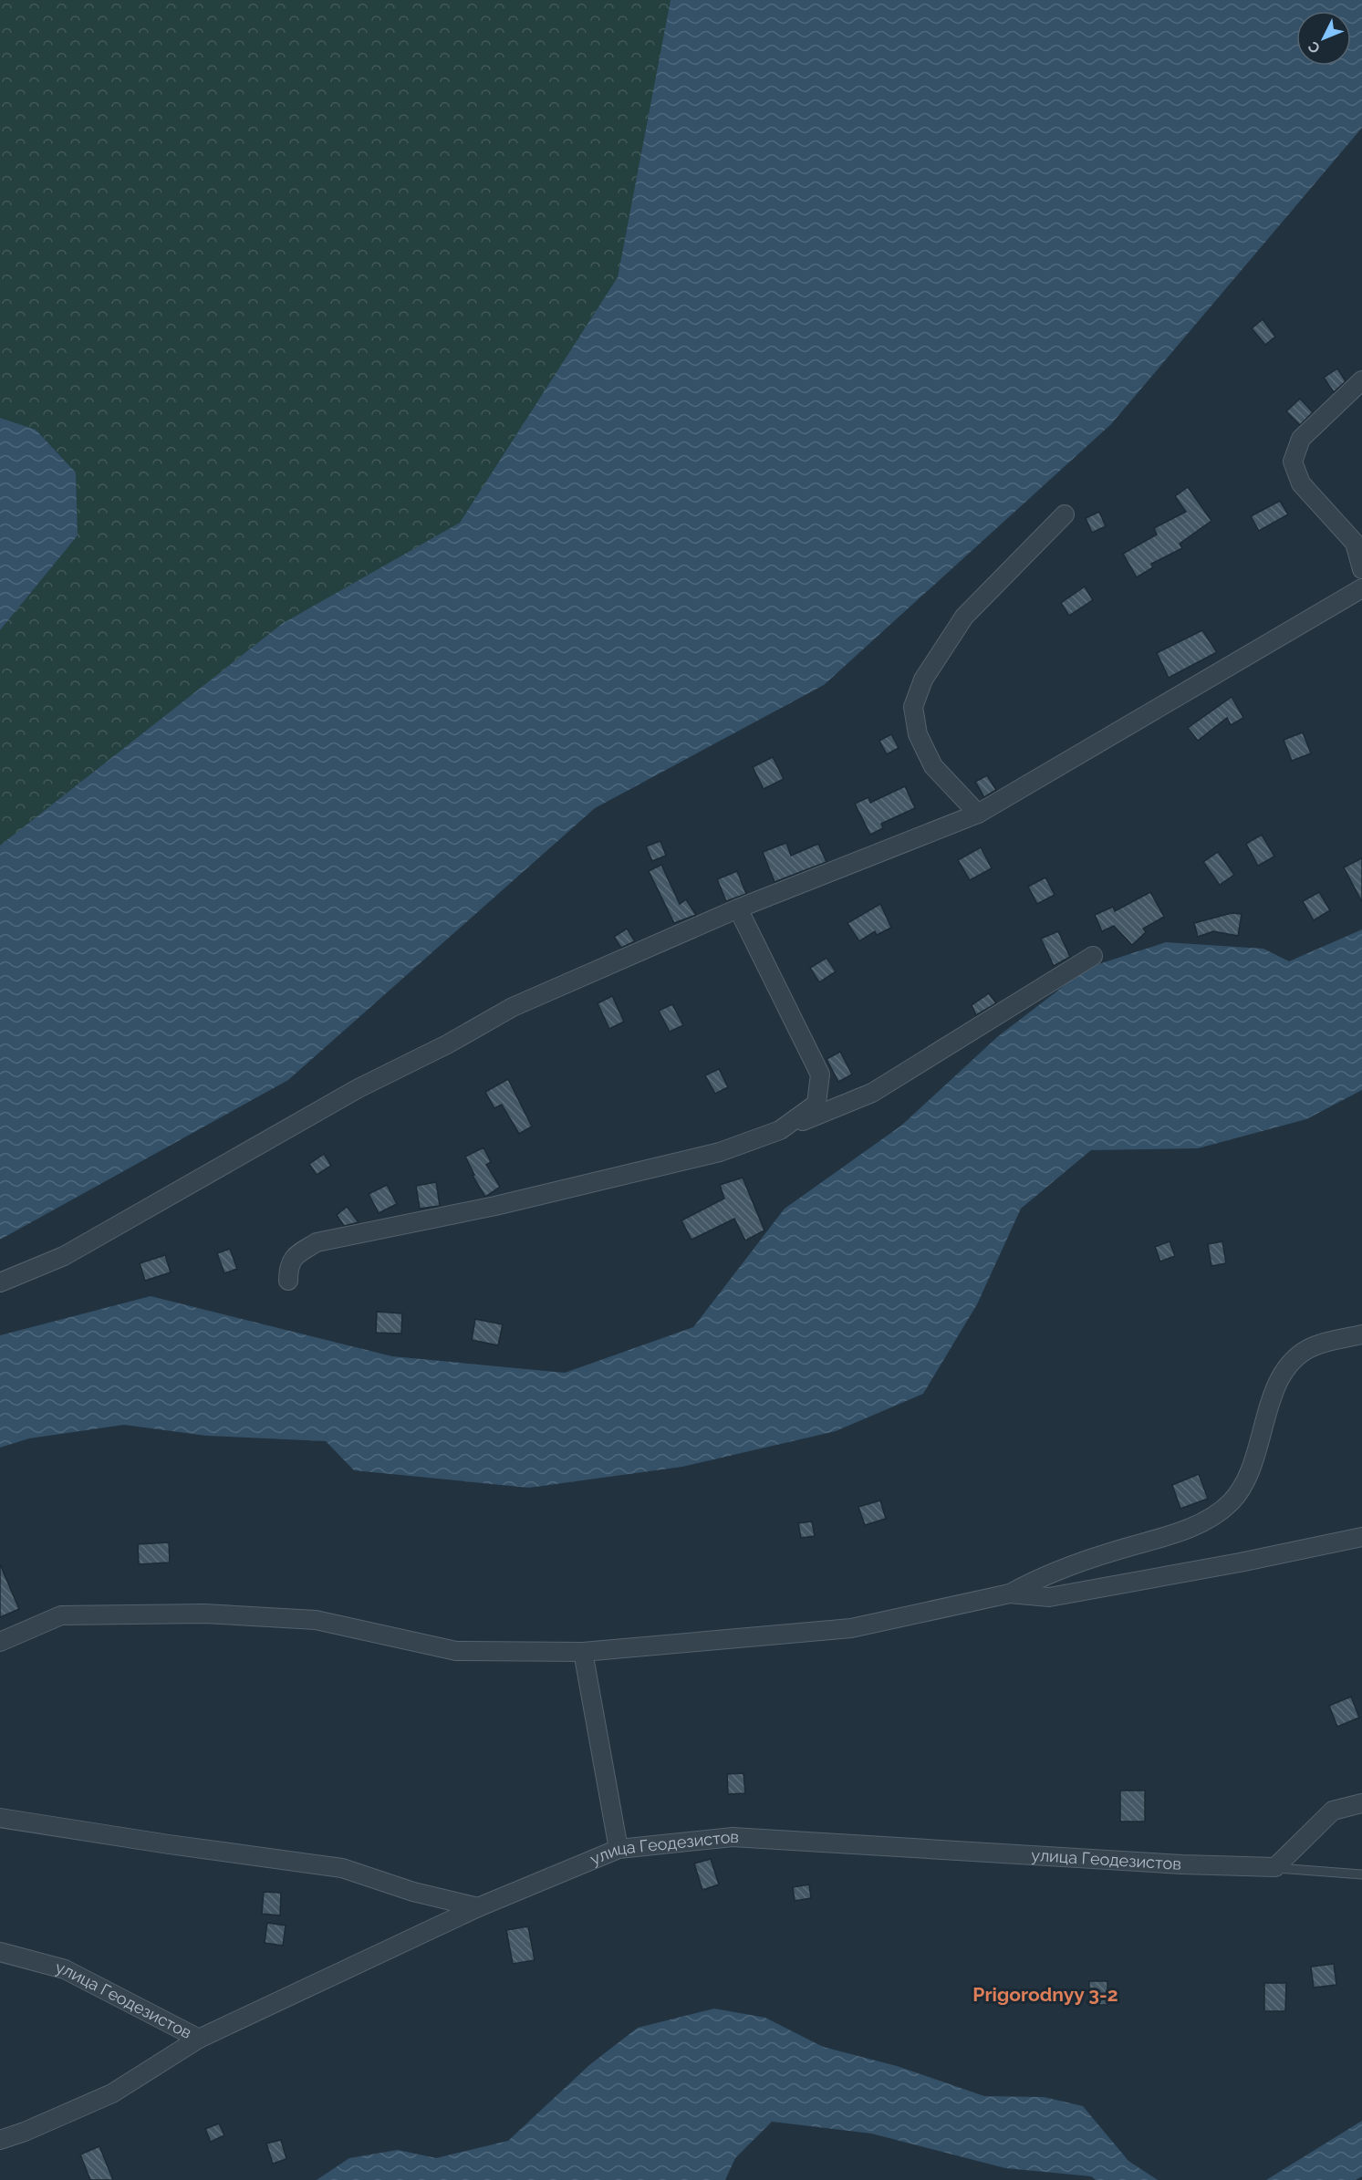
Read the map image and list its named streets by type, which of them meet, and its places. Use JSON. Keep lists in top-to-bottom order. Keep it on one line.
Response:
{"streets":{"street":["улица Геодезистов"]},"districts":["Prigorodnyy 3-2"],"north":"bottom left"}
